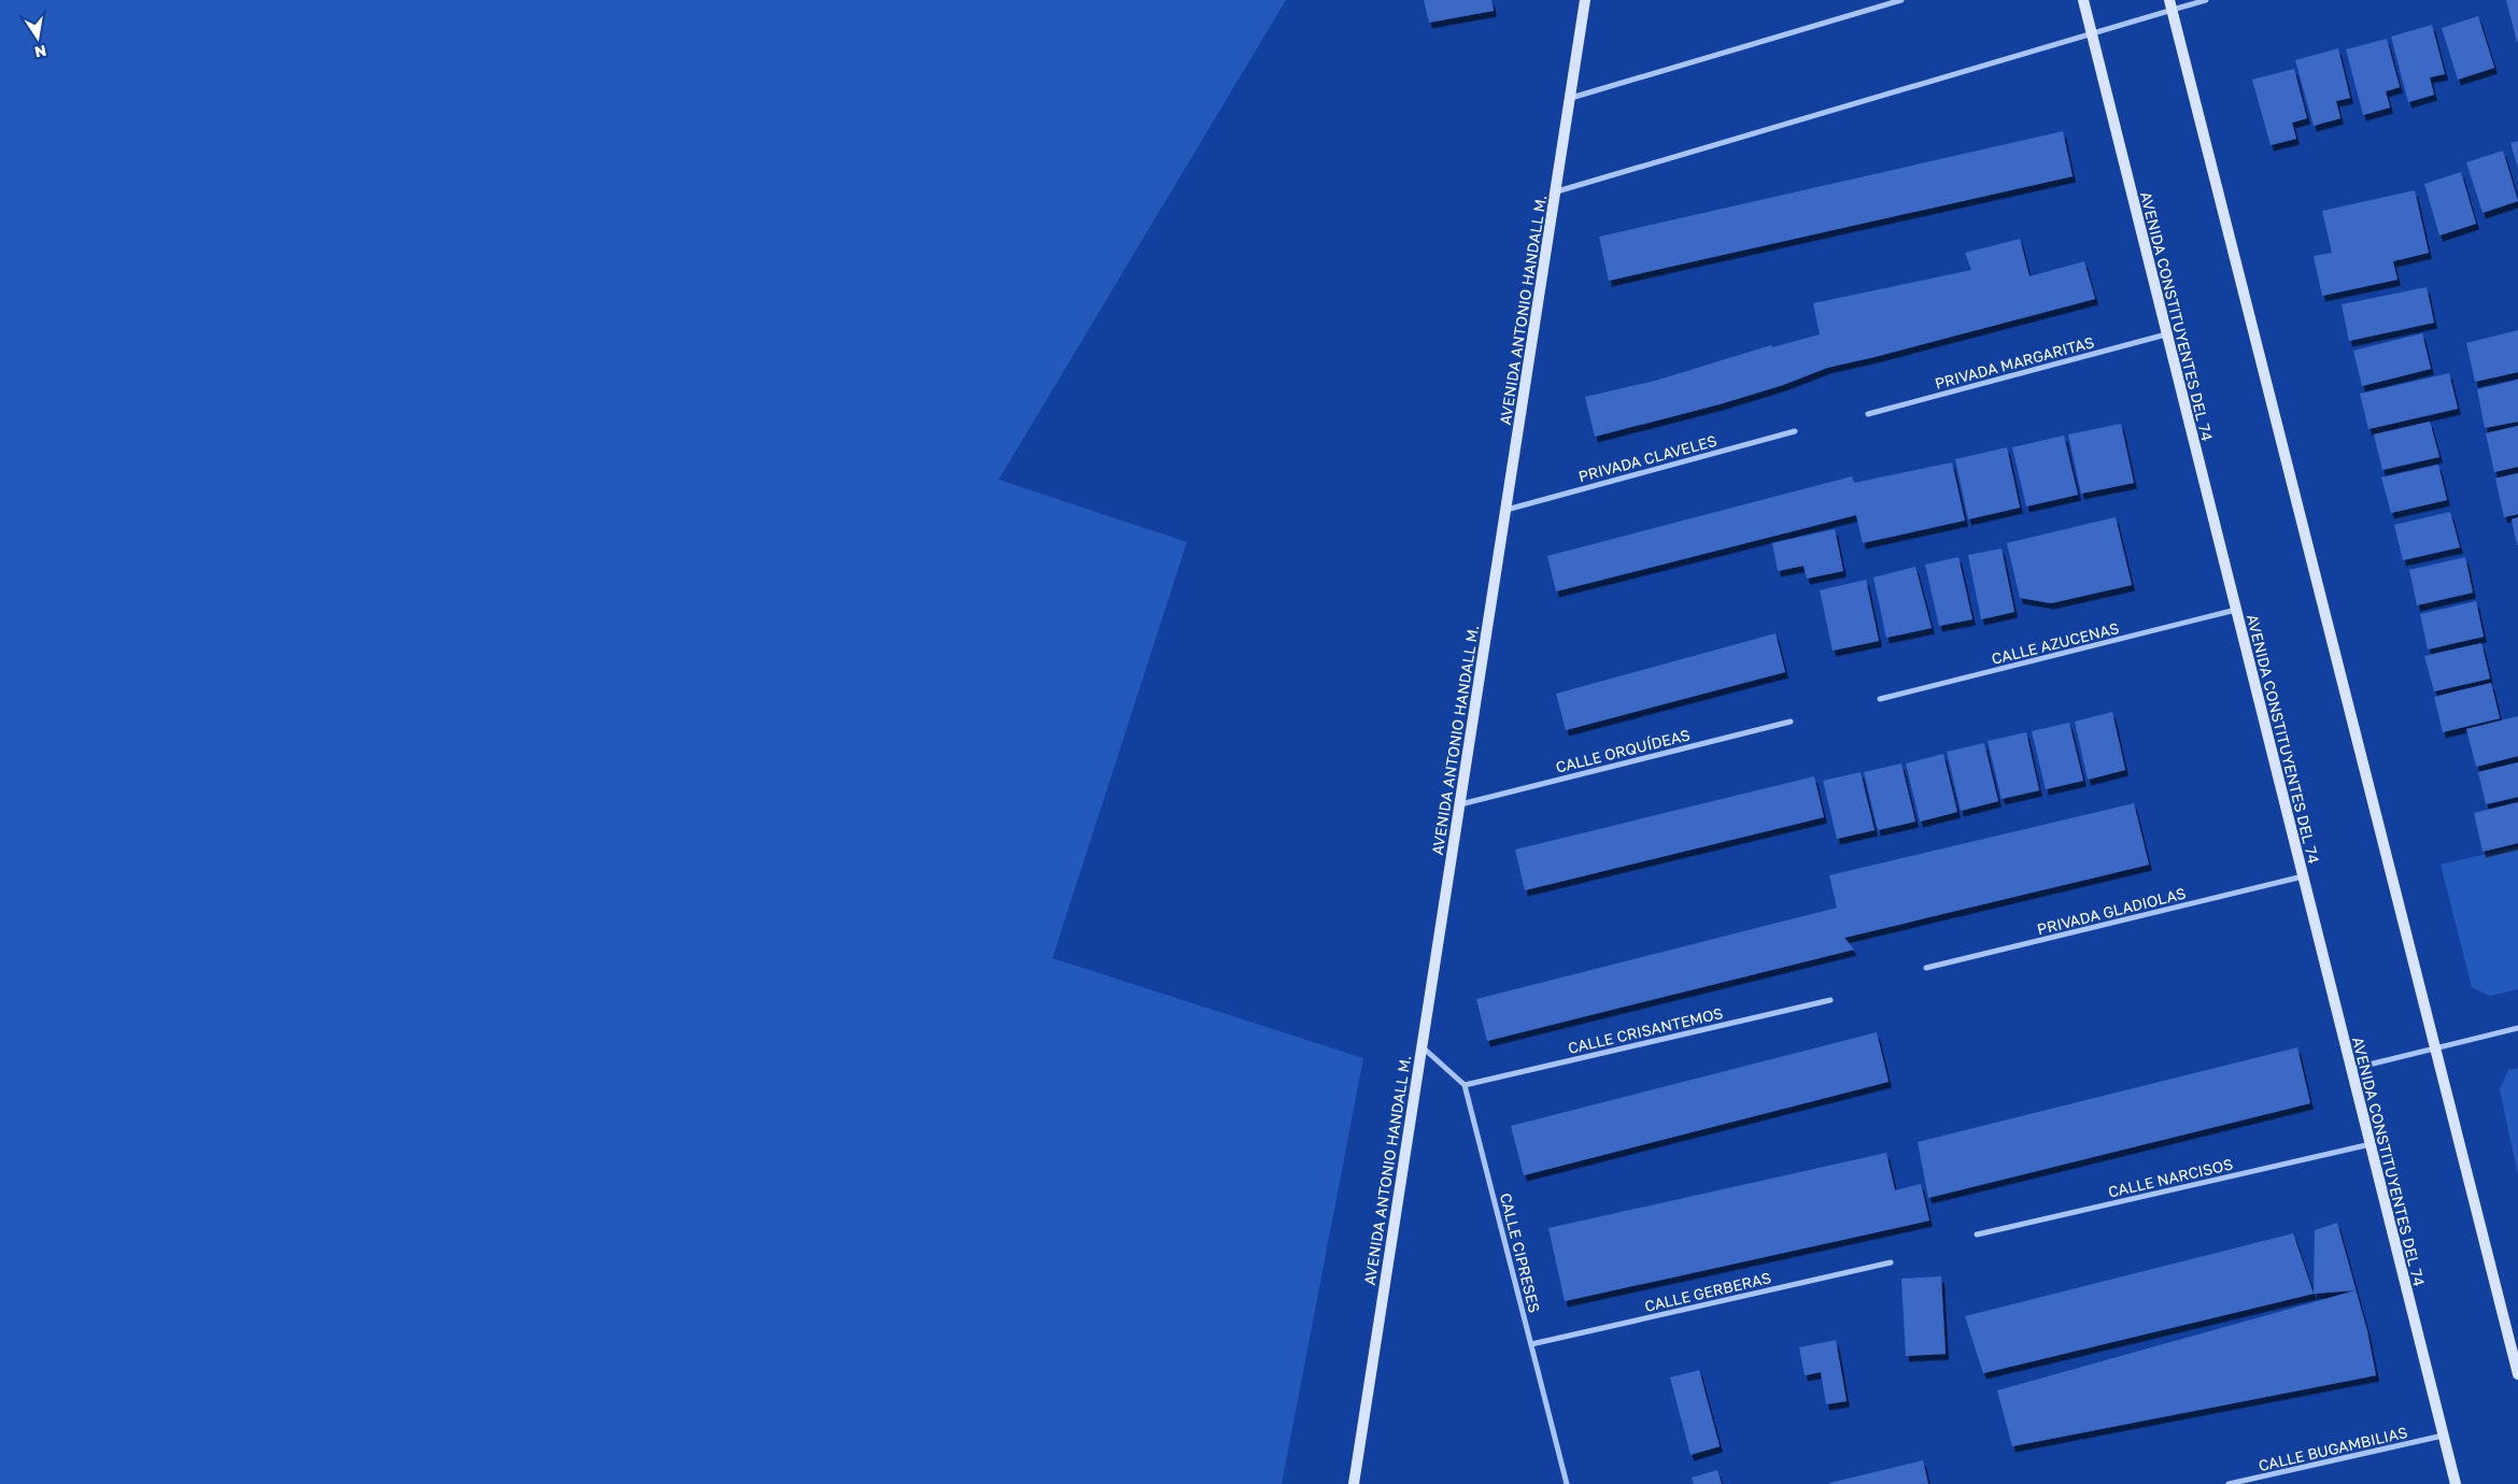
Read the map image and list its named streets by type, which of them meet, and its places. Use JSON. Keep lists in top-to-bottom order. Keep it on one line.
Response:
{"streets":{"main road":["AVENIDA ANTONIO HANDALL M.","AVENIDA CONSTITUYENTES DEL 74"],"street":["PRIVADA MARGARITAS","PRIVADA CLAVELES","CALLE AZUCENAS","CALLE ORQUÍDEAS","PRIVADA GLADIOLAS","CALLE CRISANTEMOS","CALLE NARCISOS","CALLE CIPRESES","CALLE GERBERAS","CALLE BUGAMBILIAS"]},"crossings":[["AVENIDA ANTONIO HANDALL M.","PRIVADA CLAVELES"],["AVENIDA ANTONIO HANDALL M.","CALLE ORQUÍDEAS"],["AVENIDA CONSTITUYENTES DEL 74","PRIVADA MARGARITAS"],["AVENIDA CONSTITUYENTES DEL 74","CALLE AZUCENAS"],["AVENIDA CONSTITUYENTES DEL 74","PRIVADA GLADIOLAS"],["AVENIDA CONSTITUYENTES DEL 74","CALLE NARCISOS"],["AVENIDA CONSTITUYENTES DEL 74","CALLE BUGAMBILIAS"],["CALLE CRISANTEMOS","CALLE CIPRESES"],["CALLE CIPRESES","CALLE GERBERAS"]],"north":"bottom"}
